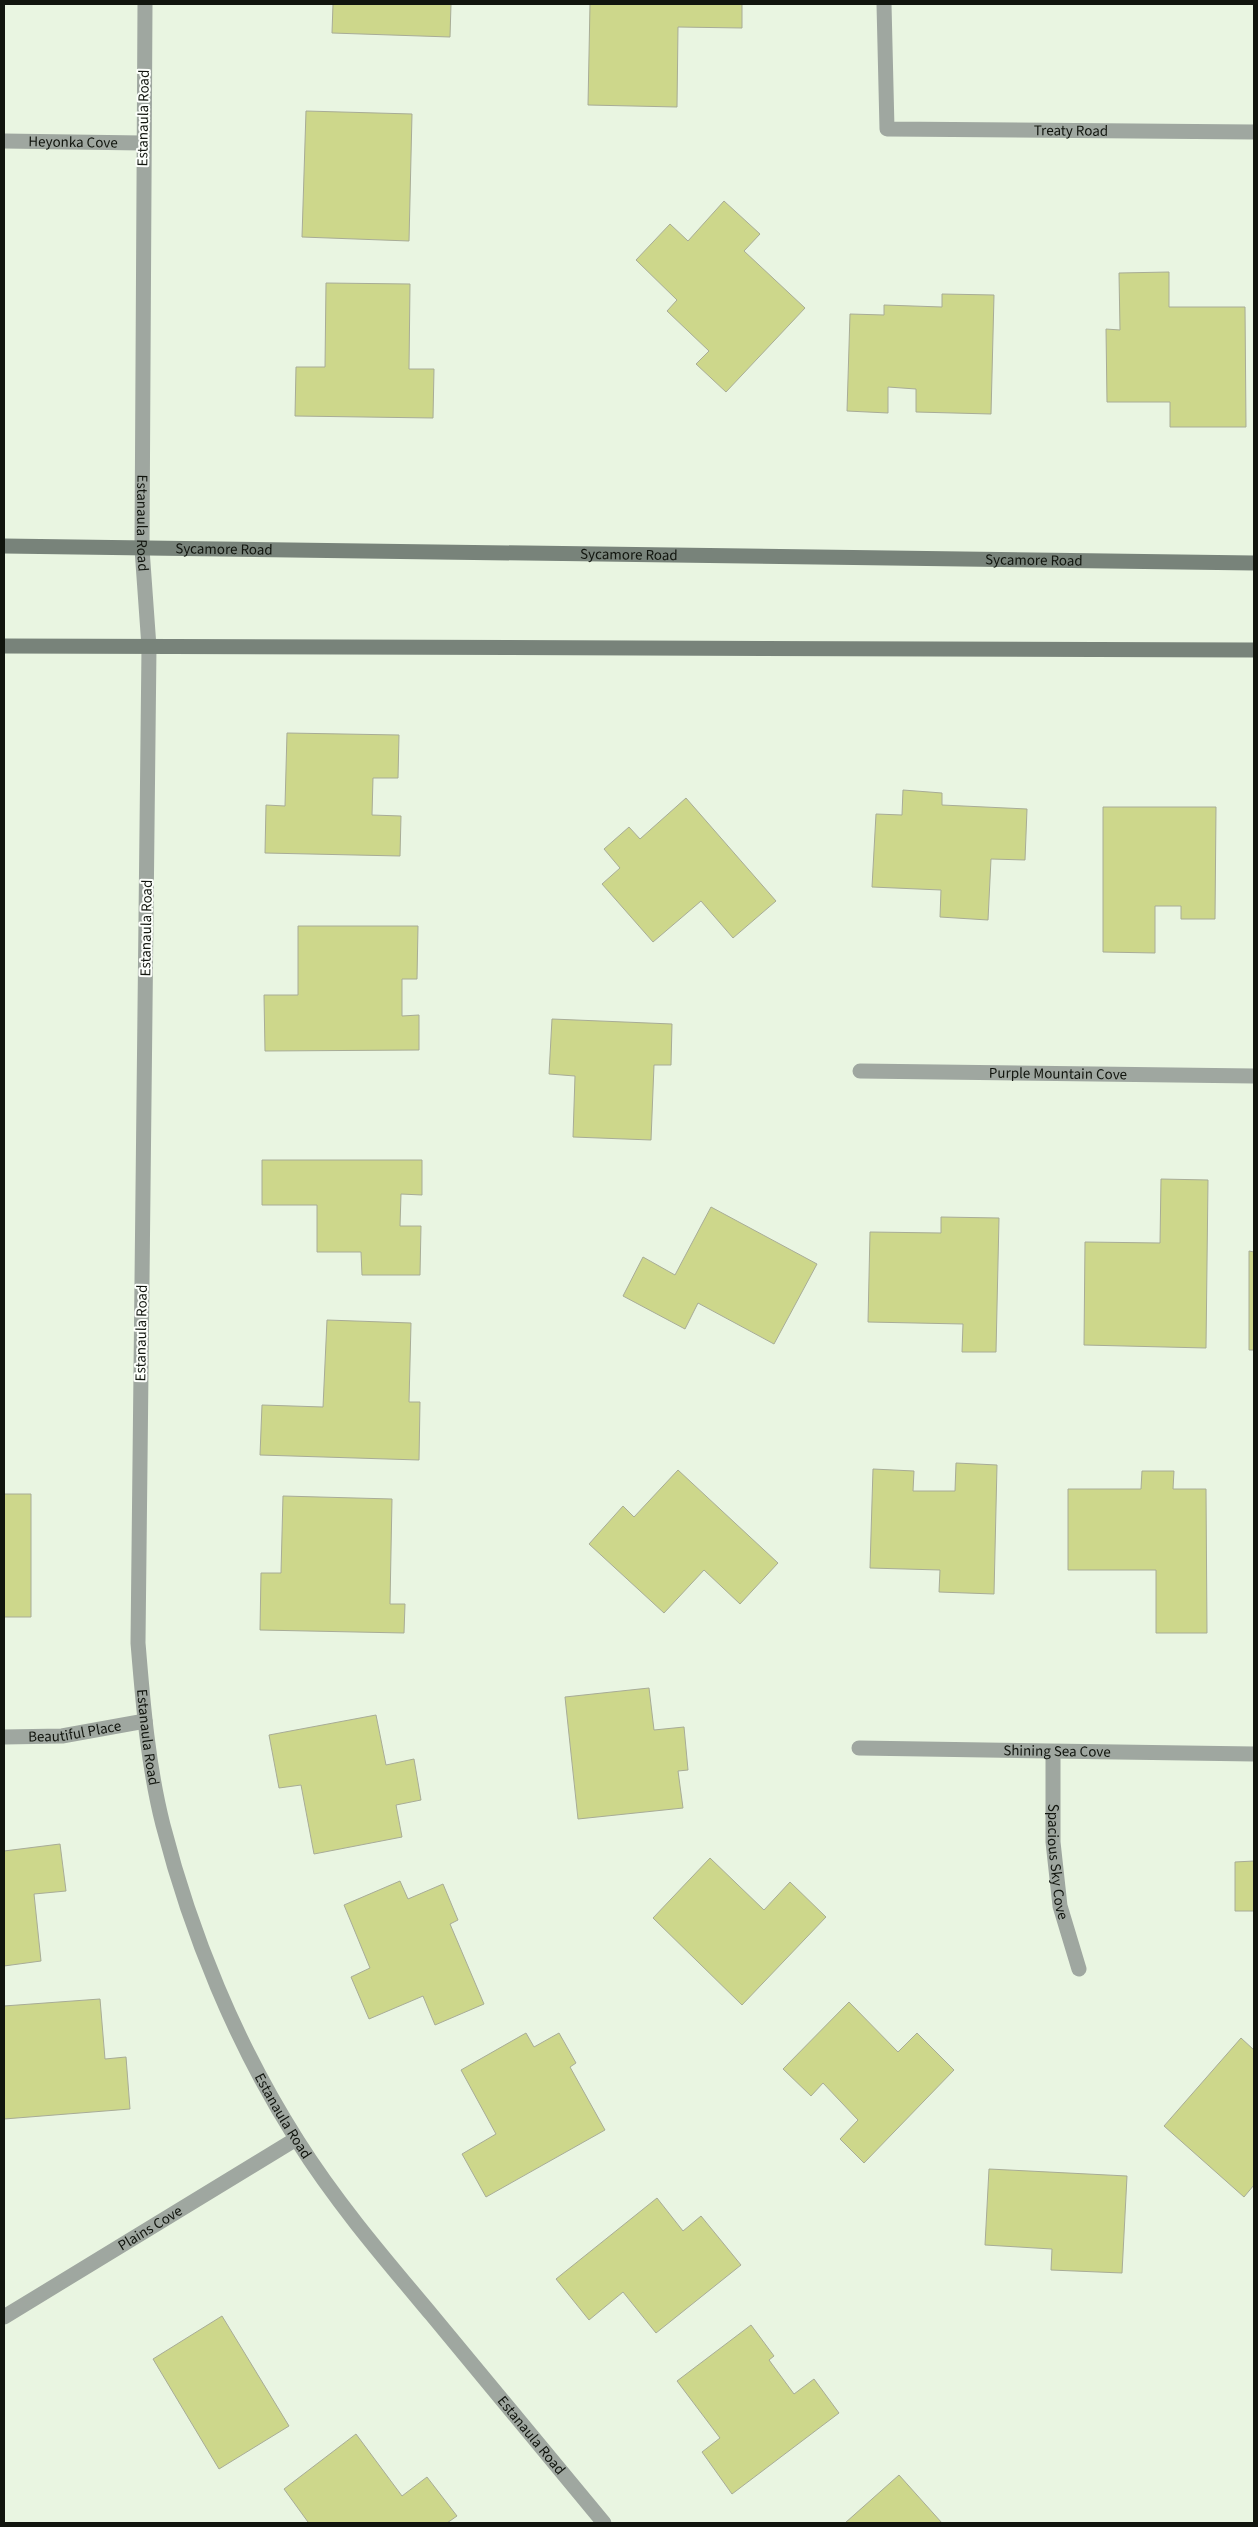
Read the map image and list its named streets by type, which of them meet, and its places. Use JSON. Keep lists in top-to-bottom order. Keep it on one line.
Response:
{"streets":{"street":["Estanaula Road","Treaty Road","Heyonka Cove","Sycamore Road","Purple Mountain Cove","Beautiful Place","Shining Sea Cove","Spacious Sky Cove","Plains Cove"]},"crossings":[["Estanaula Road","Heyonka Cove"],["Estanaula Road","Sycamore Road"],["Estanaula Road","Beautiful Place"],["Estanaula Road","Plains Cove"],["Shining Sea Cove","Spacious Sky Cove"]]}
